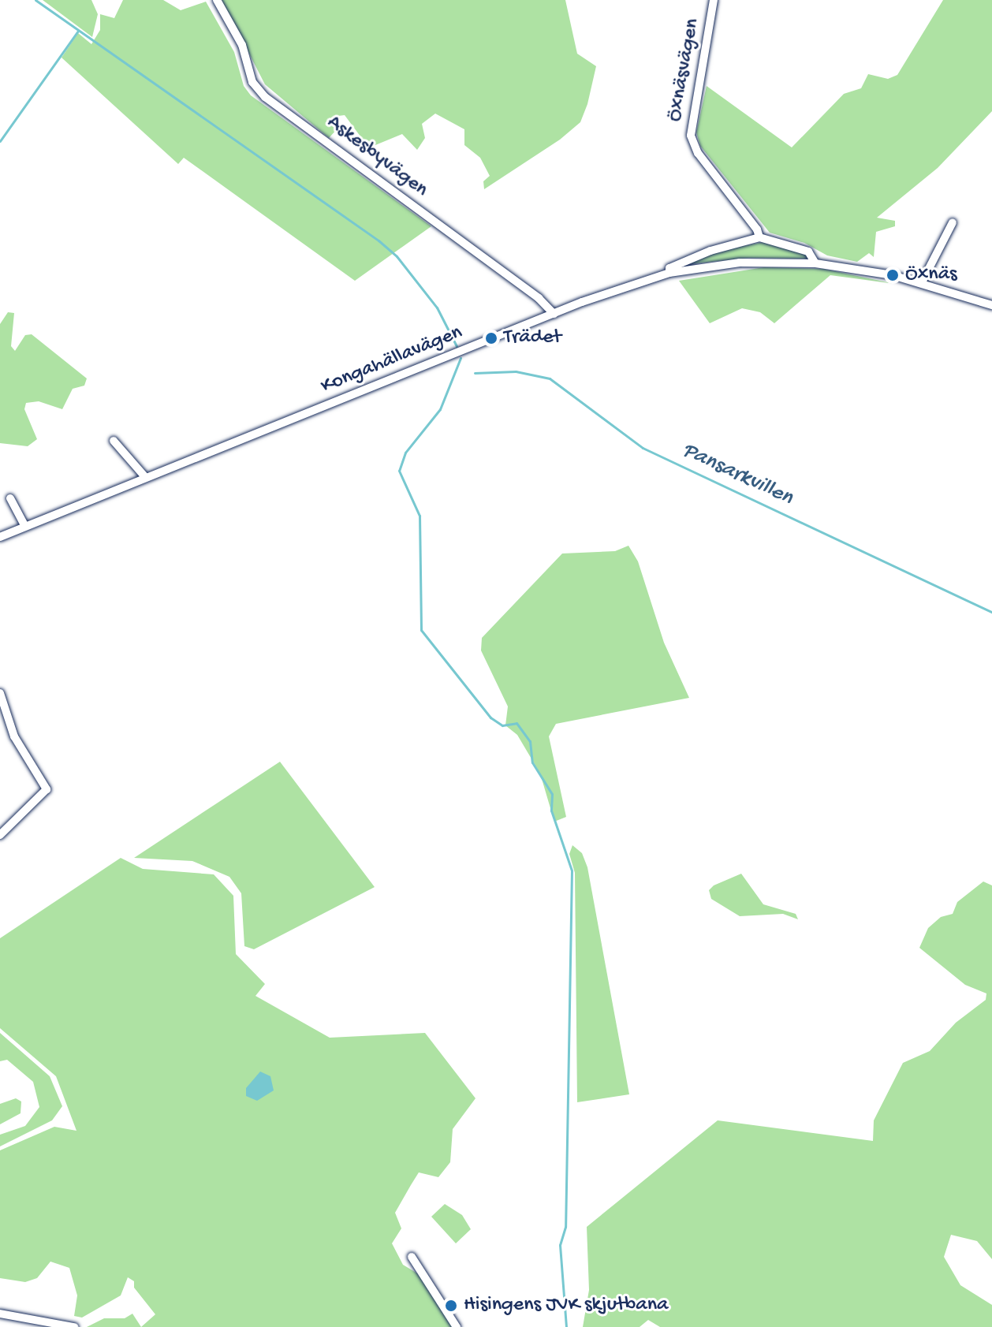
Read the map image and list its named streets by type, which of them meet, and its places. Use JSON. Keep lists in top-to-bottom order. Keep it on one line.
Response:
{"streets":{"street":["Öxnäsvägen","Askesbyvägen","Kongahällavägen"]},"crossings":[["Askesbyvägen","Kongahällavägen"]],"water":["Pansarkvillen"],"places":["Öxnäs","Trädet","Hisingens JVK skjutbana"]}
